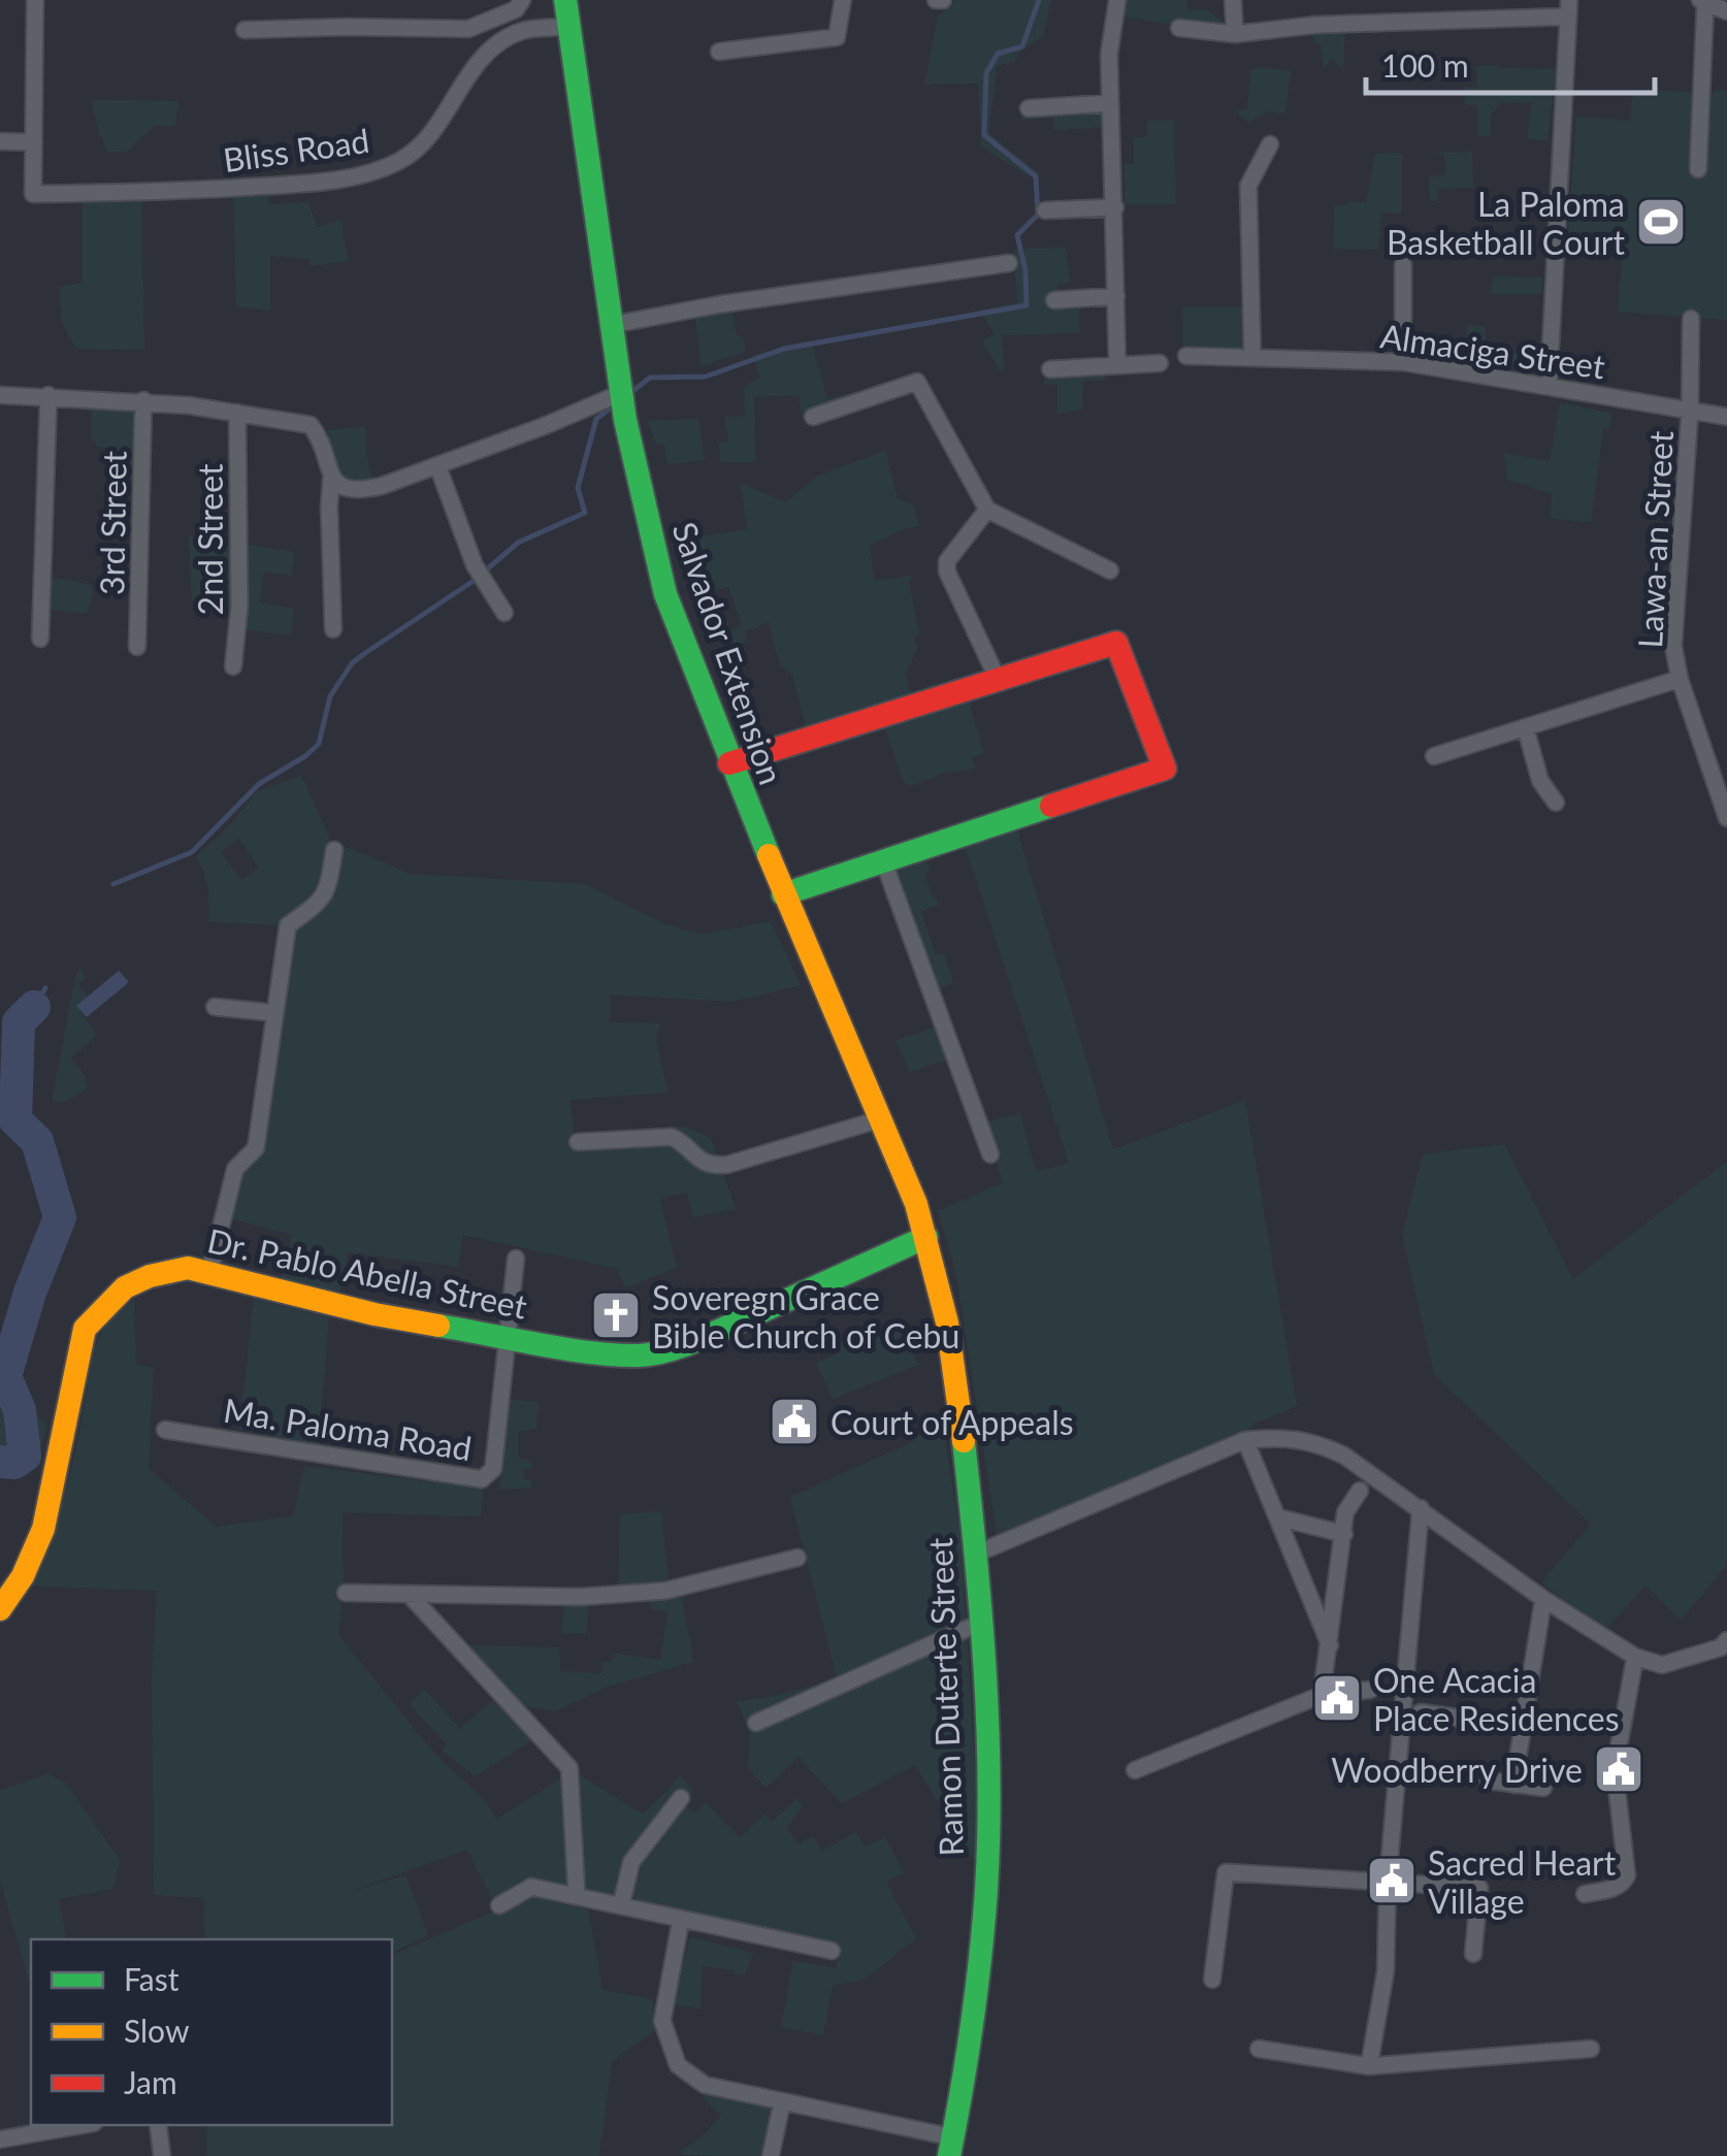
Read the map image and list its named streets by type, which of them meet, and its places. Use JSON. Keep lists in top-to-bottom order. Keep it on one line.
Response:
{"streets":{"main road":["Salvador Extension","Dr. Pablo Abella Street","Ramon Duterte Street"],"street":["Bliss Road","Almaciga Street","3rd Street","2nd Street","Lawa-an Street","Ma. Paloma Road"]},"crossings":[["Bliss Road","Salvador Extension"],["Almaciga Street","Lawa-an Street"],["Salvador Extension","Dr. Pablo Abella Street"],["Salvador Extension","Ramon Duterte Street"],["Dr. Pablo Abella Street","Ma. Paloma Road"],["Dr. Pablo Abella Street","Ramon Duterte Street"]],"places":{"sports":["La Paloma Basketball Court"],"church":["Soveregn Grace Bible Church of Cebu"],"public building":["Court of Appeals","One Acacia Place Residences","Woodberry Drive","Sacred Heart Village"]},"legend":["Fast","Slow","Jam"],"scale_bar":"100 m"}
